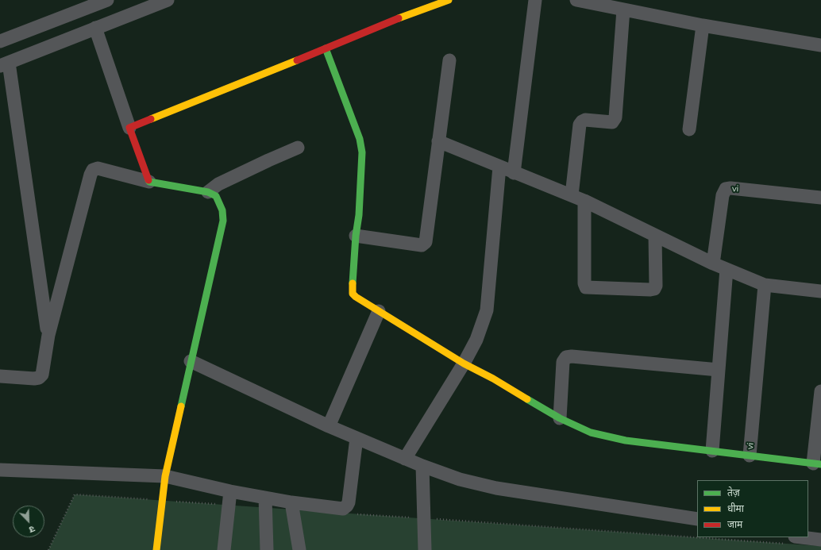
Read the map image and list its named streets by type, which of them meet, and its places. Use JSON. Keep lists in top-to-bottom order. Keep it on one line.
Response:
{"streets":{"street":["vi"]},"legend":["तेज़","धीमा","जाम"],"north":"bottom right"}
